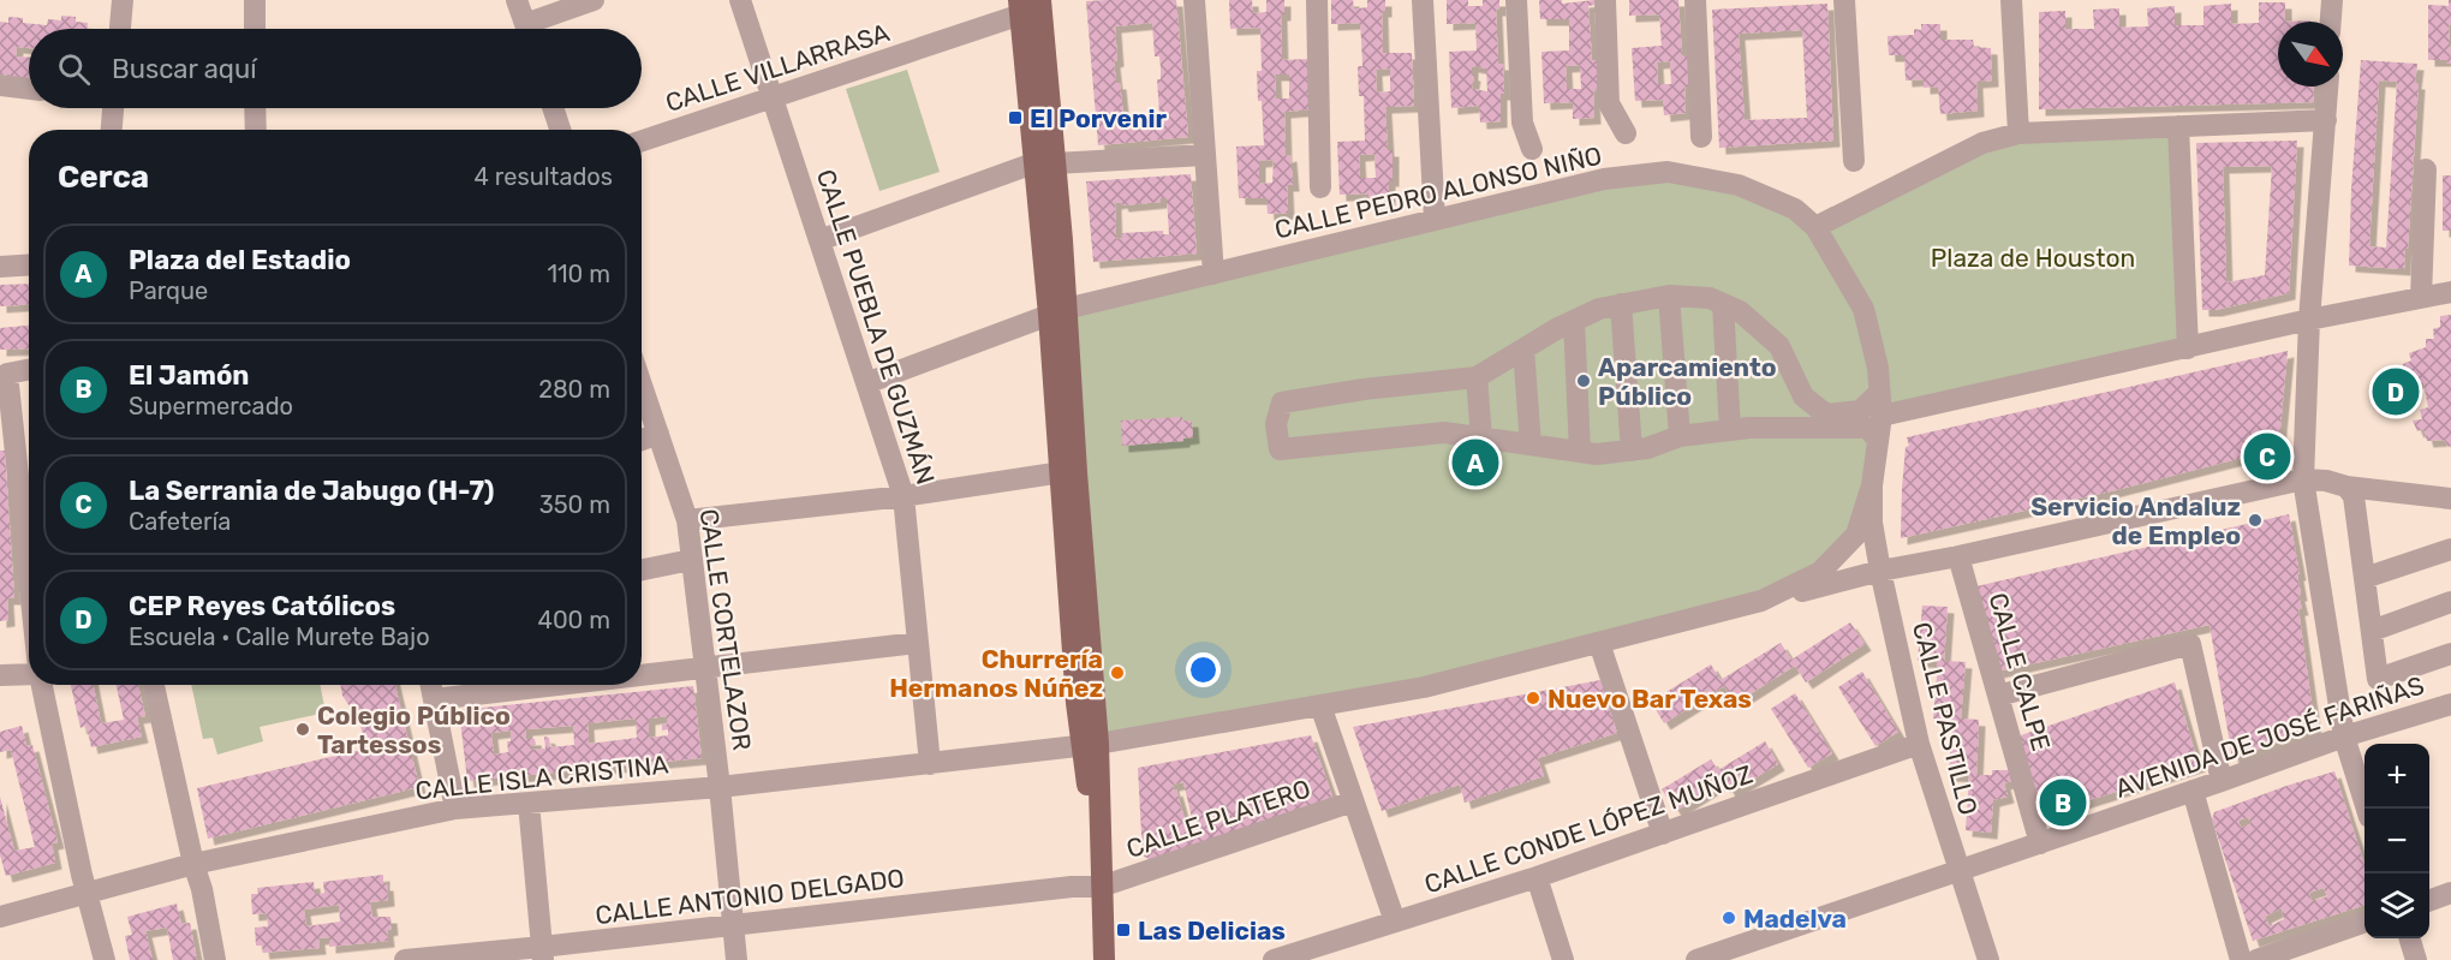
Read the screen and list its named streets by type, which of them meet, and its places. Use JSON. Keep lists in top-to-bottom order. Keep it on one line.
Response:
{"streets":{"street":["CALLE VILLARRASA","CALLE PEDRO ALONSO NIÑO","CALLE PUEBLA DE GUZMÁN","CALLE CORTELAZOR","CALLE CALPE","CALLE PASTILLO","AVENIDA DE JOSÉ FARIÑAS","CALLE ISLA CRISTINA","CALLE PLATERO","CALLE CONDE LÓPEZ MUÑOZ","CALLE ANTONIO DELGADO"]},"crossings":[["CALLE VILLARRASA","CALLE PUEBLA DE GUZMÁN"],["CALLE PEDRO ALONSO NIÑO","CALLE PUEBLA DE GUZMÁN"],["CALLE PUEBLA DE GUZMÁN","CALLE ISLA CRISTINA"],["CALLE CORTELAZOR","CALLE ISLA CRISTINA"],["CALLE CORTELAZOR","CALLE ANTONIO DELGADO"],["CALLE CALPE","AVENIDA DE JOSÉ FARIÑAS"],["CALLE PASTILLO","AVENIDA DE JOSÉ FARIÑAS"],["CALLE PASTILLO","CALLE CONDE LÓPEZ MUÑOZ"],["CALLE PLATERO","CALLE ANTONIO DELGADO"]],"parks":["Plaza de Houston"],"places":{"transit":["El Porvenir","Las Delicias"],"other":["Aparcamiento Público","Servicio Andaluz de Empleo","Churrería Hermanos Núñez","Nuevo Bar Texas","Colegio Público Tartessos","Madelva"]},"north":"bottom right","page":{"search":"Buscar aquí","heading":["Cerca","4 resultados"],"list":[{"mark":"A","name":"Plaza del Estadio","note":"Parque","value":"110 m"},{"mark":"B","name":"El Jamón","note":"Supermercado","value":"280 m"},{"mark":"C","name":"La Serrania de Jabugo (H-7)","note":"Cafetería","value":"350 m"},{"mark":"D","name":"CEP Reyes Católicos","note":"Escuela · Calle Murete Bajo","value":"400 m"}],"pins":["D","C","A","B"],"map_buttons":["+","−"]}}
